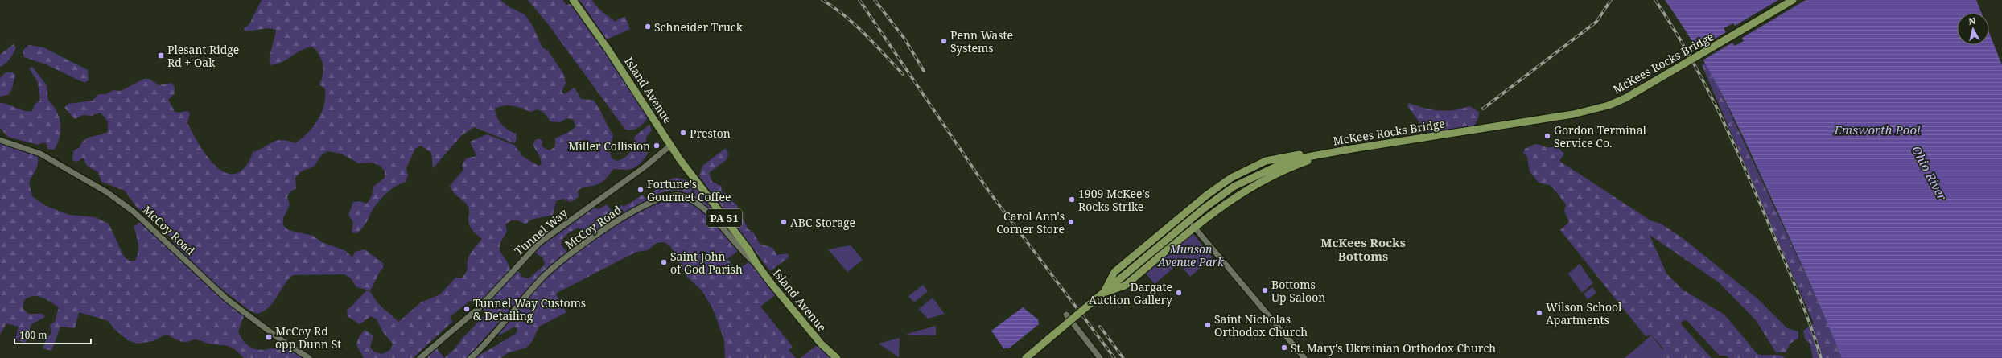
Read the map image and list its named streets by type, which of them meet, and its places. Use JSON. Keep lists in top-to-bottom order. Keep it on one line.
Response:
{"streets":{"main road":["McKees Rocks Bridge","Island Avenue","PA 51"],"street":["McCoy Road","Tunnel Way"]},"crossings":[["Island Avenue","McCoy Road"],["Island Avenue","Tunnel Way"]],"districts":["McKees Rocks Bottoms"],"water":["Emsworth Pool","Ohio River"],"parks":["Munson Avenue Park"],"places":{"other":["Schneider Truck","Penn Waste Systems","Preston","Gordon Terminal Service Co.","Miller Collision","Fortune's Gourmet Coffee","1909 McKee's Rocks Strike","ABC Storage","Carol Ann's Corner Store","Saint John of God Parish","Bottoms Up Saloon","Dargate Auction Gallery","Tunnel Way Customs & Detailing","Wilson School Apartments","Saint Nicholas Orthodox Church","St. Mary's Ukrainian Orthodox Church"],"transit":["Plesant Ridge Rd + Oak","McCoy Rd opp Dunn St"]},"scale_bar":"100 m","north":"top"}
